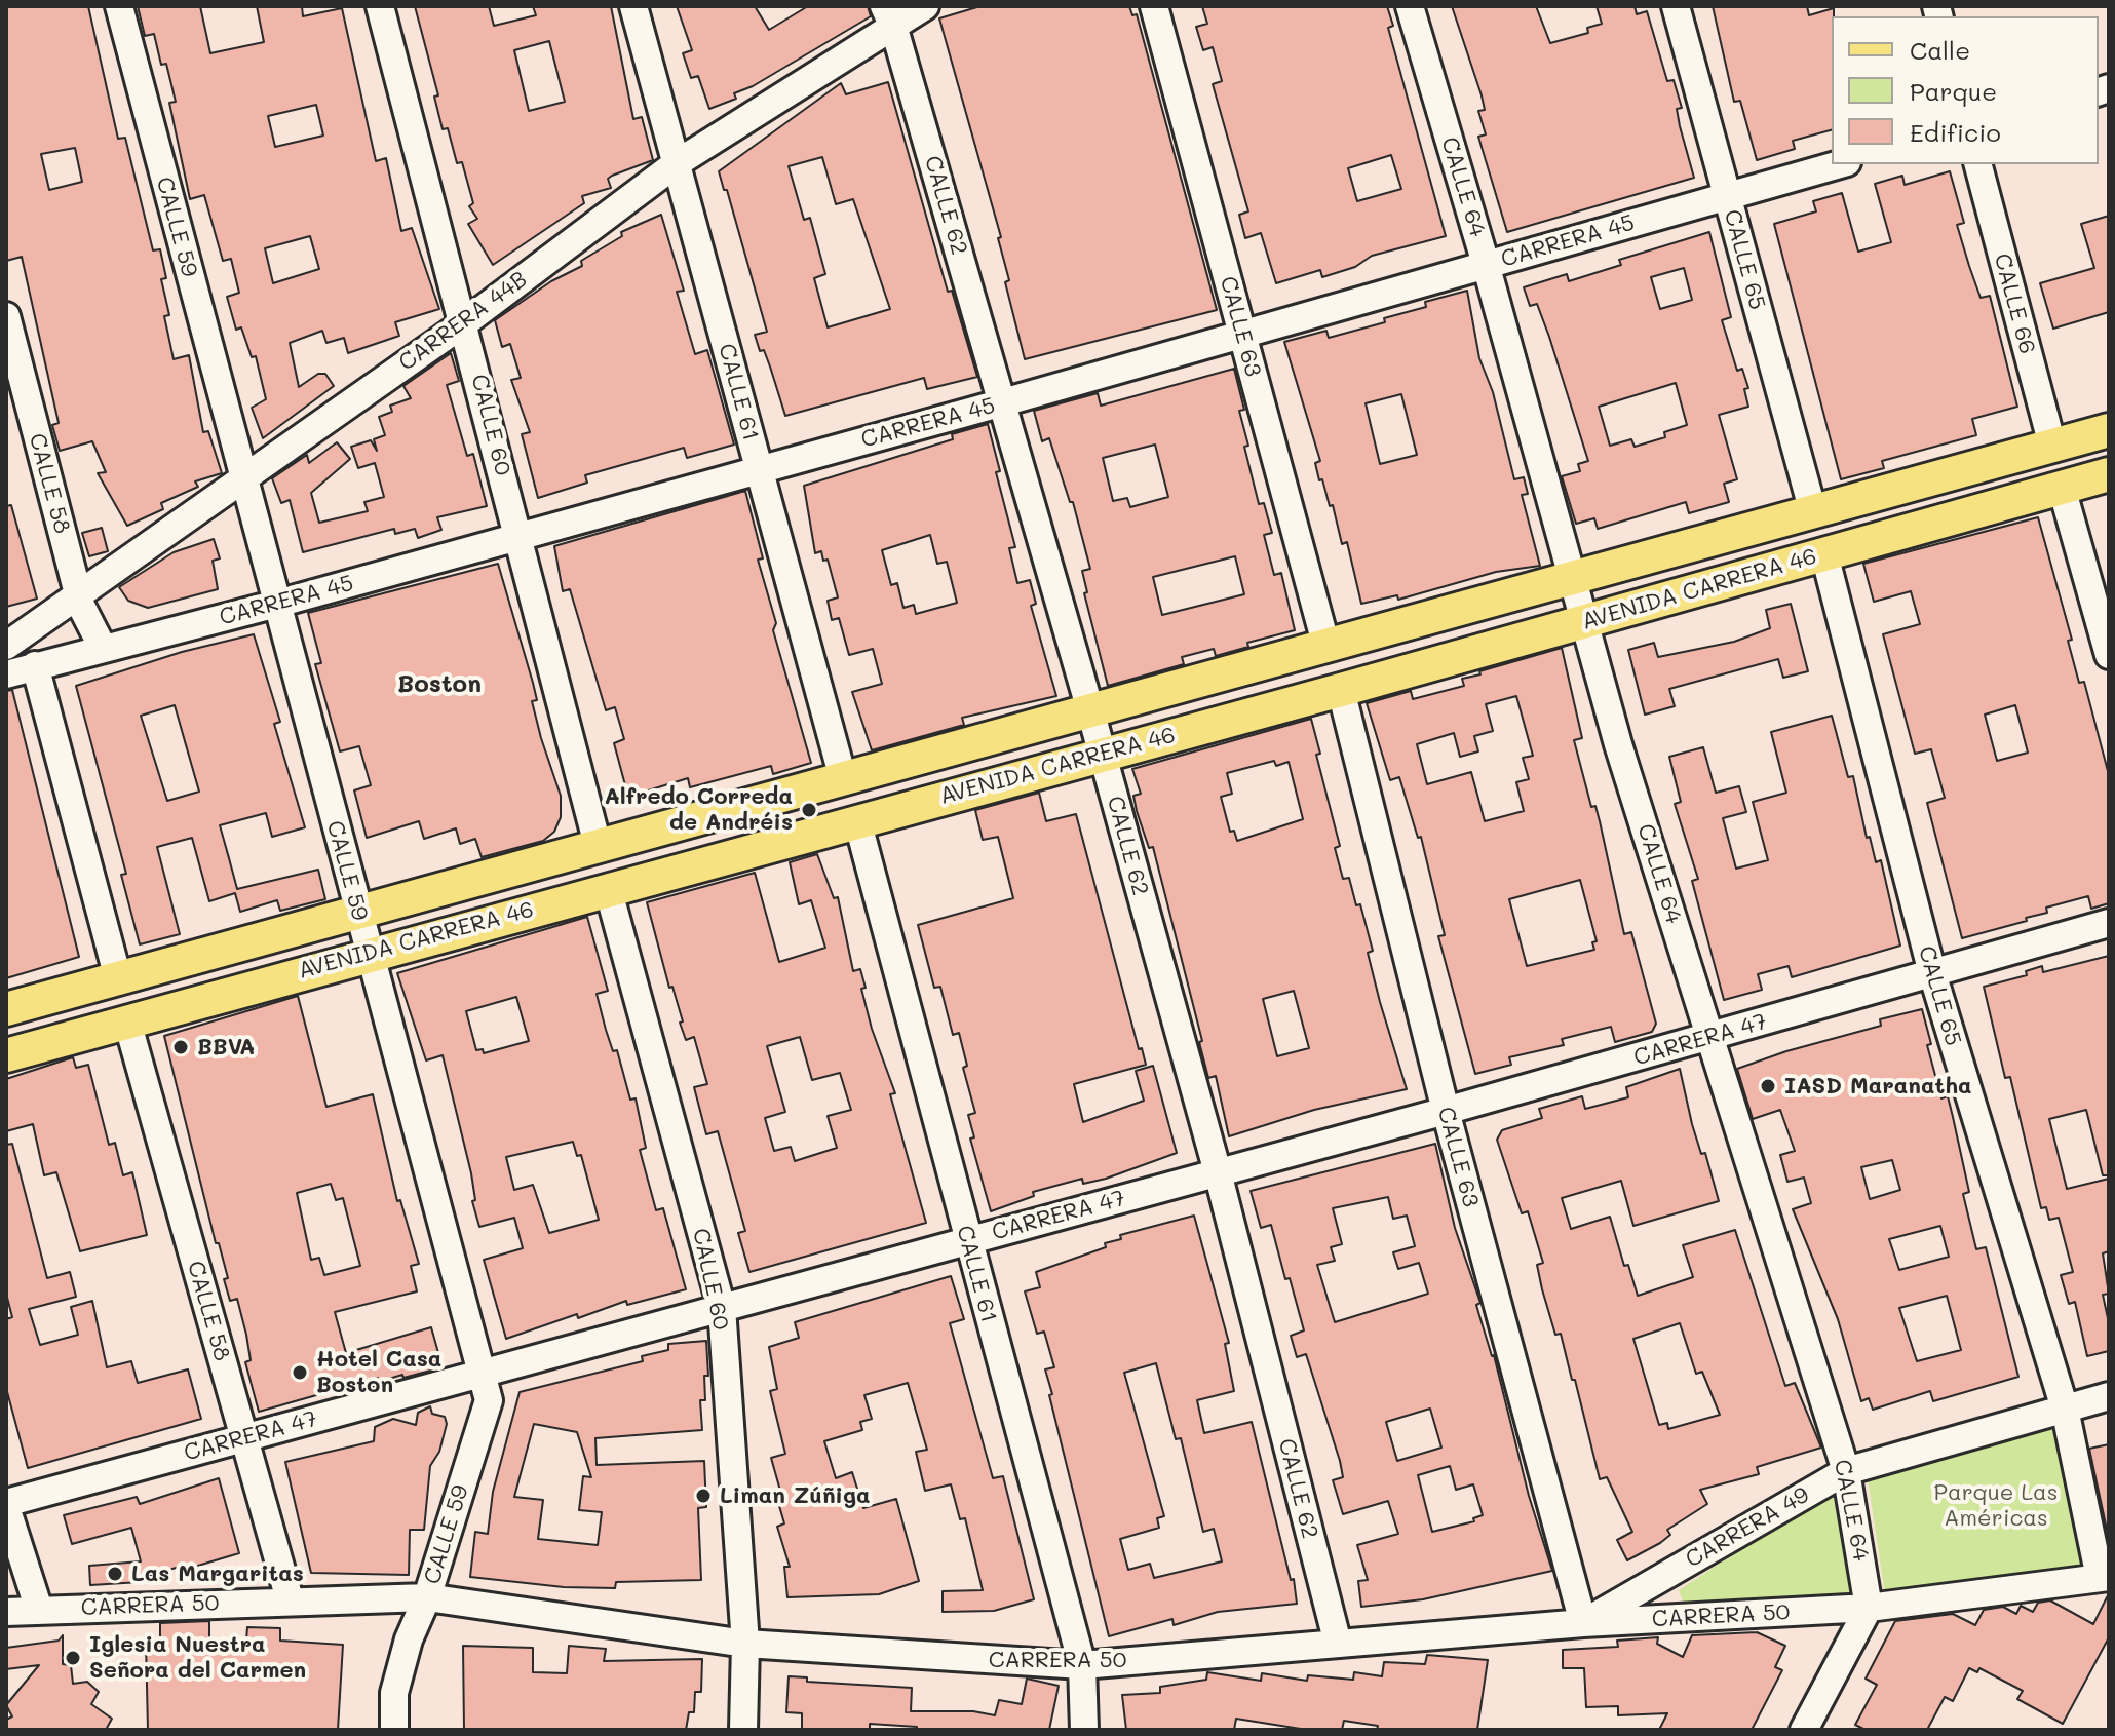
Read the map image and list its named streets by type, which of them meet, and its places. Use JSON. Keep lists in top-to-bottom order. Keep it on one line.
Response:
{"streets":{"main road":["AVENIDA CARRERA 46"],"street":["CALLE 64","CALLE 62","CALLE 59","CARRERA 45","CALLE 65","CALLE 66","CARRERA 44B","CALLE 63","CALLE 61","CALLE 60","CALLE 58","CARRERA 47","CARRERA 49","CARRERA 50"]},"crossings":[["CALLE 64","CARRERA 45"],["CALLE 64","AVENIDA CARRERA 46"],["CALLE 64","CARRERA 47"],["CALLE 64","CARRERA 49"],["CALLE 64","CARRERA 50"],["CALLE 62","CARRERA 45"],["CALLE 62","CARRERA 44B"],["CALLE 62","AVENIDA CARRERA 46"],["CALLE 62","CARRERA 47"],["CALLE 62","CARRERA 50"],["CALLE 59","CARRERA 45"],["CALLE 59","CARRERA 44B"],["CALLE 59","AVENIDA CARRERA 46"],["CALLE 59","CARRERA 47"],["CALLE 59","CARRERA 50"],["CARRERA 45","CALLE 65"],["CARRERA 45","CALLE 63"],["CARRERA 45","CALLE 61"],["CARRERA 45","CALLE 60"],["CARRERA 45","CALLE 58"],["CALLE 65","AVENIDA CARRERA 46"],["CALLE 65","CARRERA 47"],["CALLE 65","CARRERA 49"],["CALLE 65","CARRERA 50"],["CALLE 66","AVENIDA CARRERA 46"],["CARRERA 44B","CALLE 61"],["CARRERA 44B","CALLE 60"],["CARRERA 44B","CALLE 58"],["CALLE 63","AVENIDA CARRERA 46"],["CALLE 63","CARRERA 47"],["CALLE 63","CARRERA 49"],["CALLE 63","CARRERA 50"],["CALLE 61","AVENIDA CARRERA 46"],["CALLE 61","CARRERA 47"],["CALLE 61","CARRERA 50"],["CALLE 60","AVENIDA CARRERA 46"],["CALLE 60","CARRERA 47"],["CALLE 60","CARRERA 50"],["CALLE 58","AVENIDA CARRERA 46"],["CALLE 58","CARRERA 47"],["CALLE 58","CARRERA 50"],["CARRERA 49","CARRERA 50"]],"districts":["Boston"],"parks":["Parque Las Américas"],"places":["Alfredo Correda de Andréis","BBVA","IASD Maranatha","Hotel Casa Boston","Liman Zúñiga","Las Margaritas","Iglesia Nuestra Señora del Carmen"],"legend":["Calle","Parque","Edificio"]}
